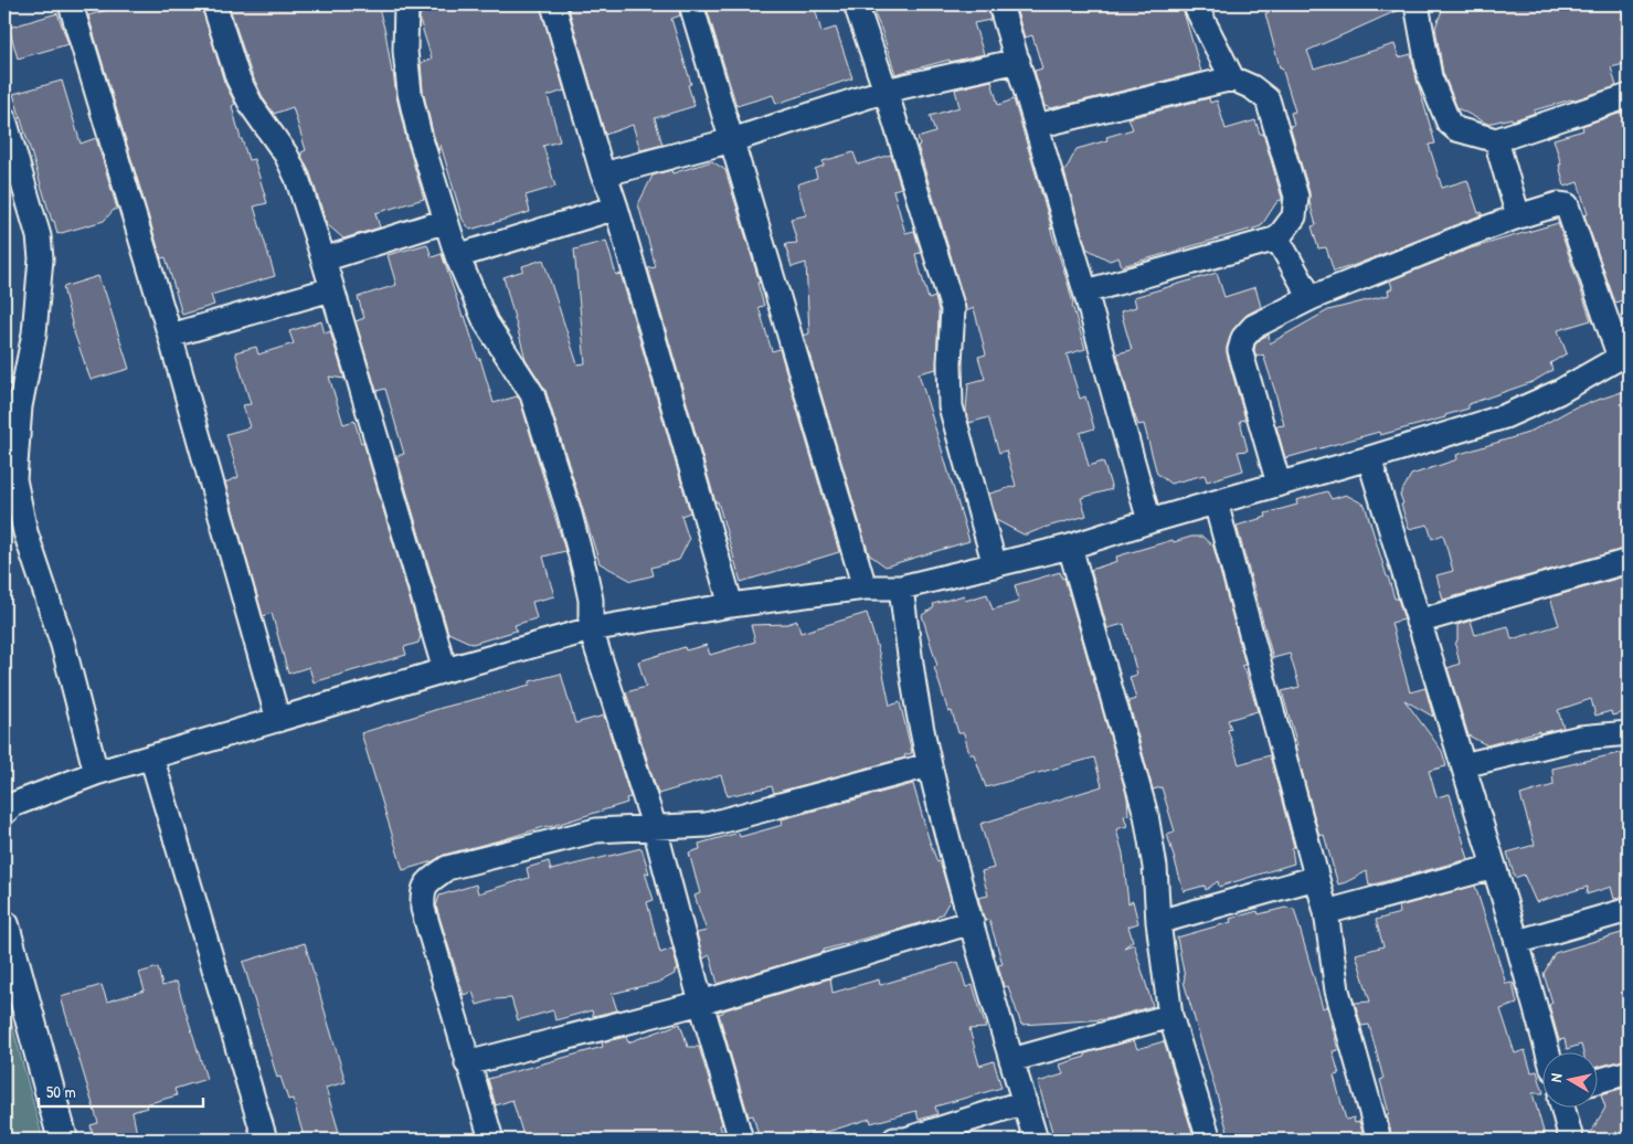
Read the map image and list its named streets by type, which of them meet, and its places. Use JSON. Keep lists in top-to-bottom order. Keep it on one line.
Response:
{"scale_bar":"50 m","north":"left"}
